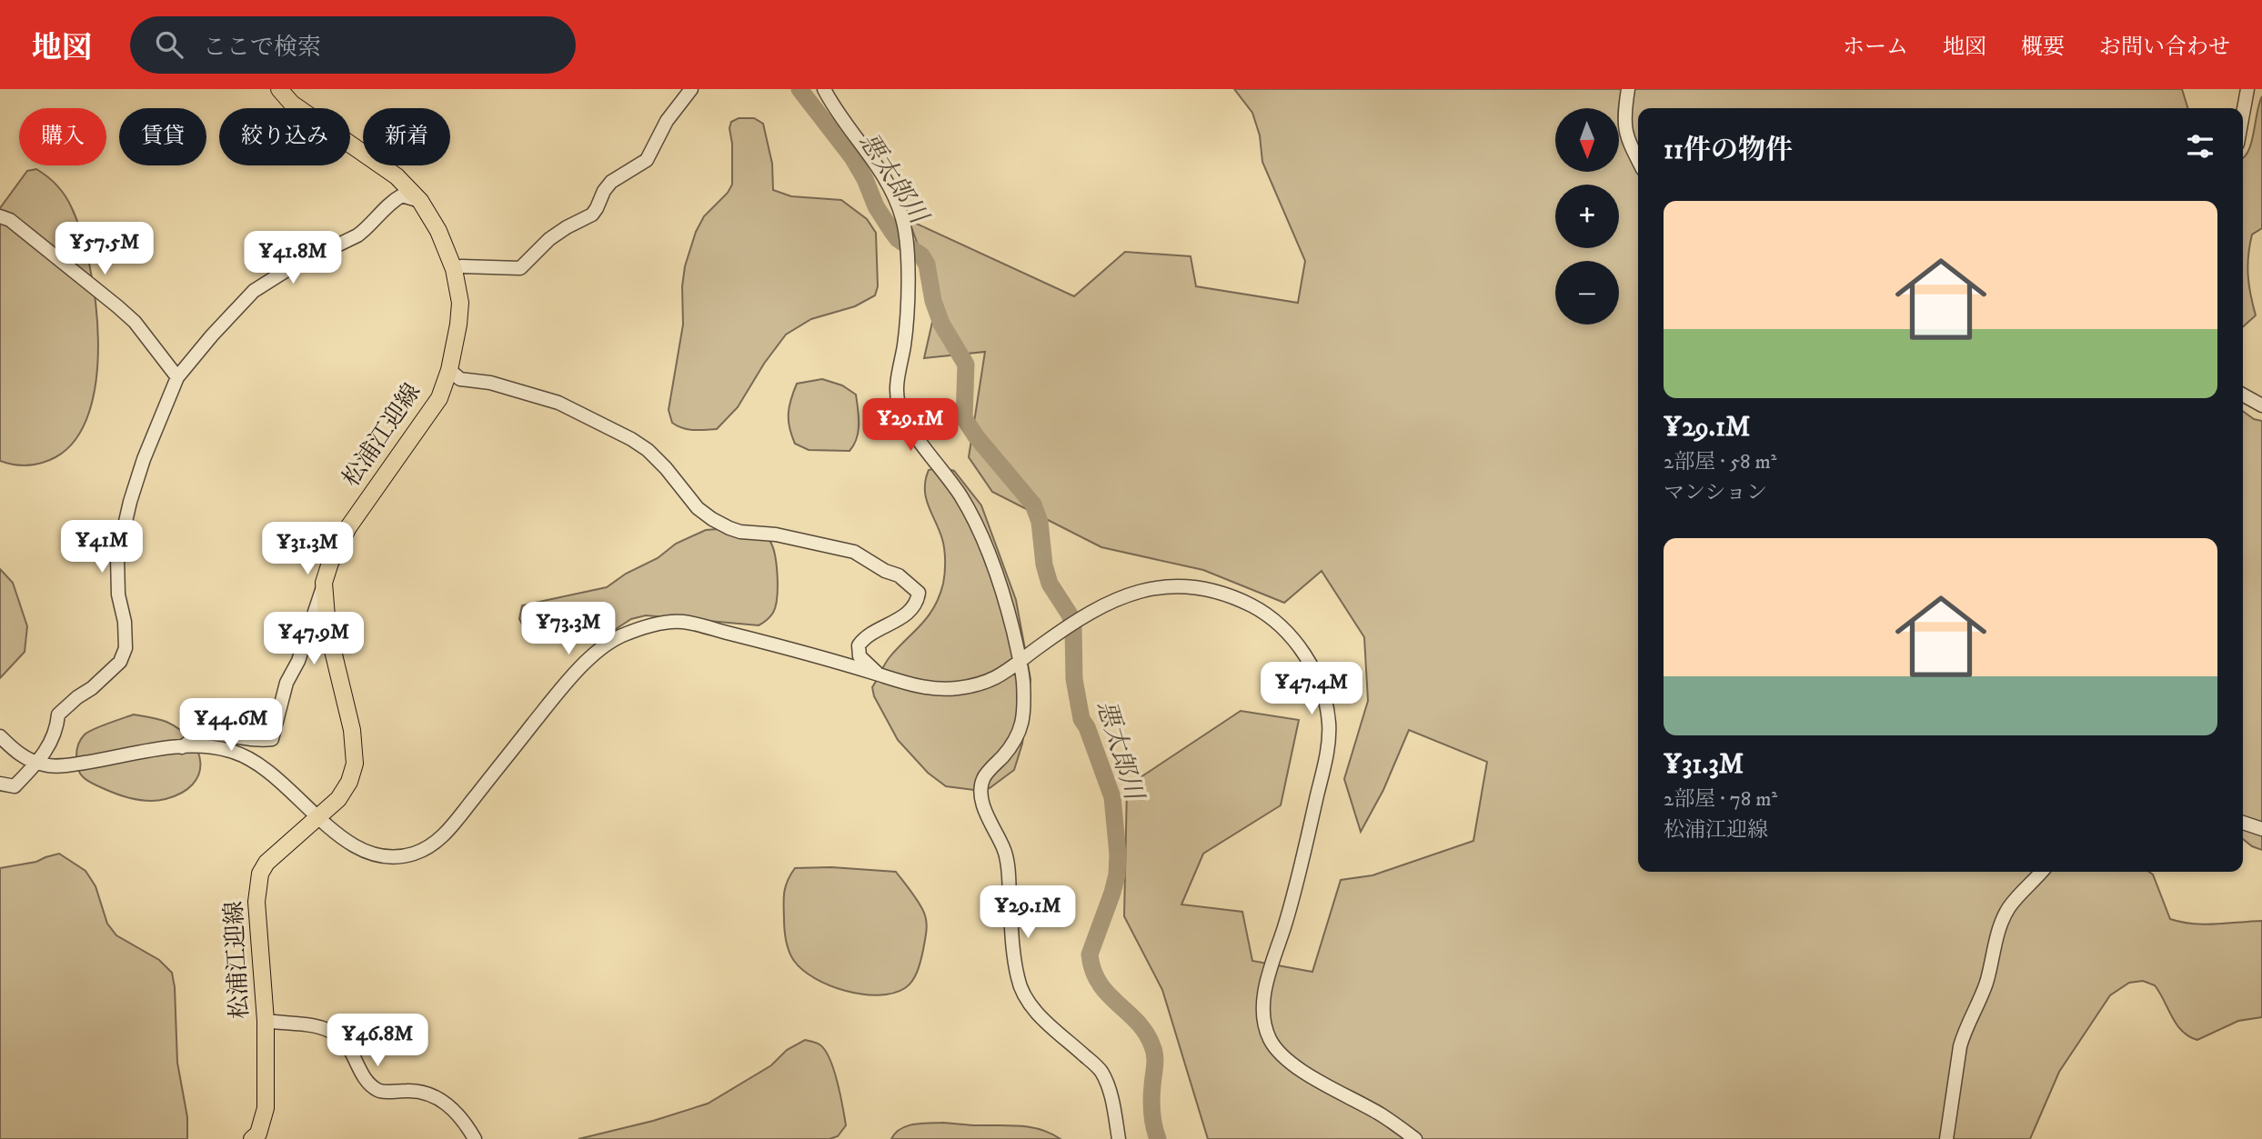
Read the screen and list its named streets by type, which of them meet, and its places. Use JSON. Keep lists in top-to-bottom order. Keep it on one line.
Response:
{"streets":{"main road":["松浦江迎線"]},"water":["悪太郎川"],"north":"bottom","page":{"header":"地図","search":"ここで検索","nav":["ホーム","地図","概要","お問い合わせ"],"map_buttons":["+","−"],"chip":["購入","賃貸","絞り込み","新着"],"heading":"11件の物件","list":[{"name":"¥29.1M","note":"2部屋 · 58 m² · マンション"},{"name":"¥31.3M","note":"2部屋 · 78 m² · 松浦江迎線"}],"price":["¥57.5M","¥41.8M","¥29.1M","¥41M","¥31.3M","¥73.3M","¥47.9M","¥47.4M","¥44.6M","¥29.1M","¥46.8M"]}}
